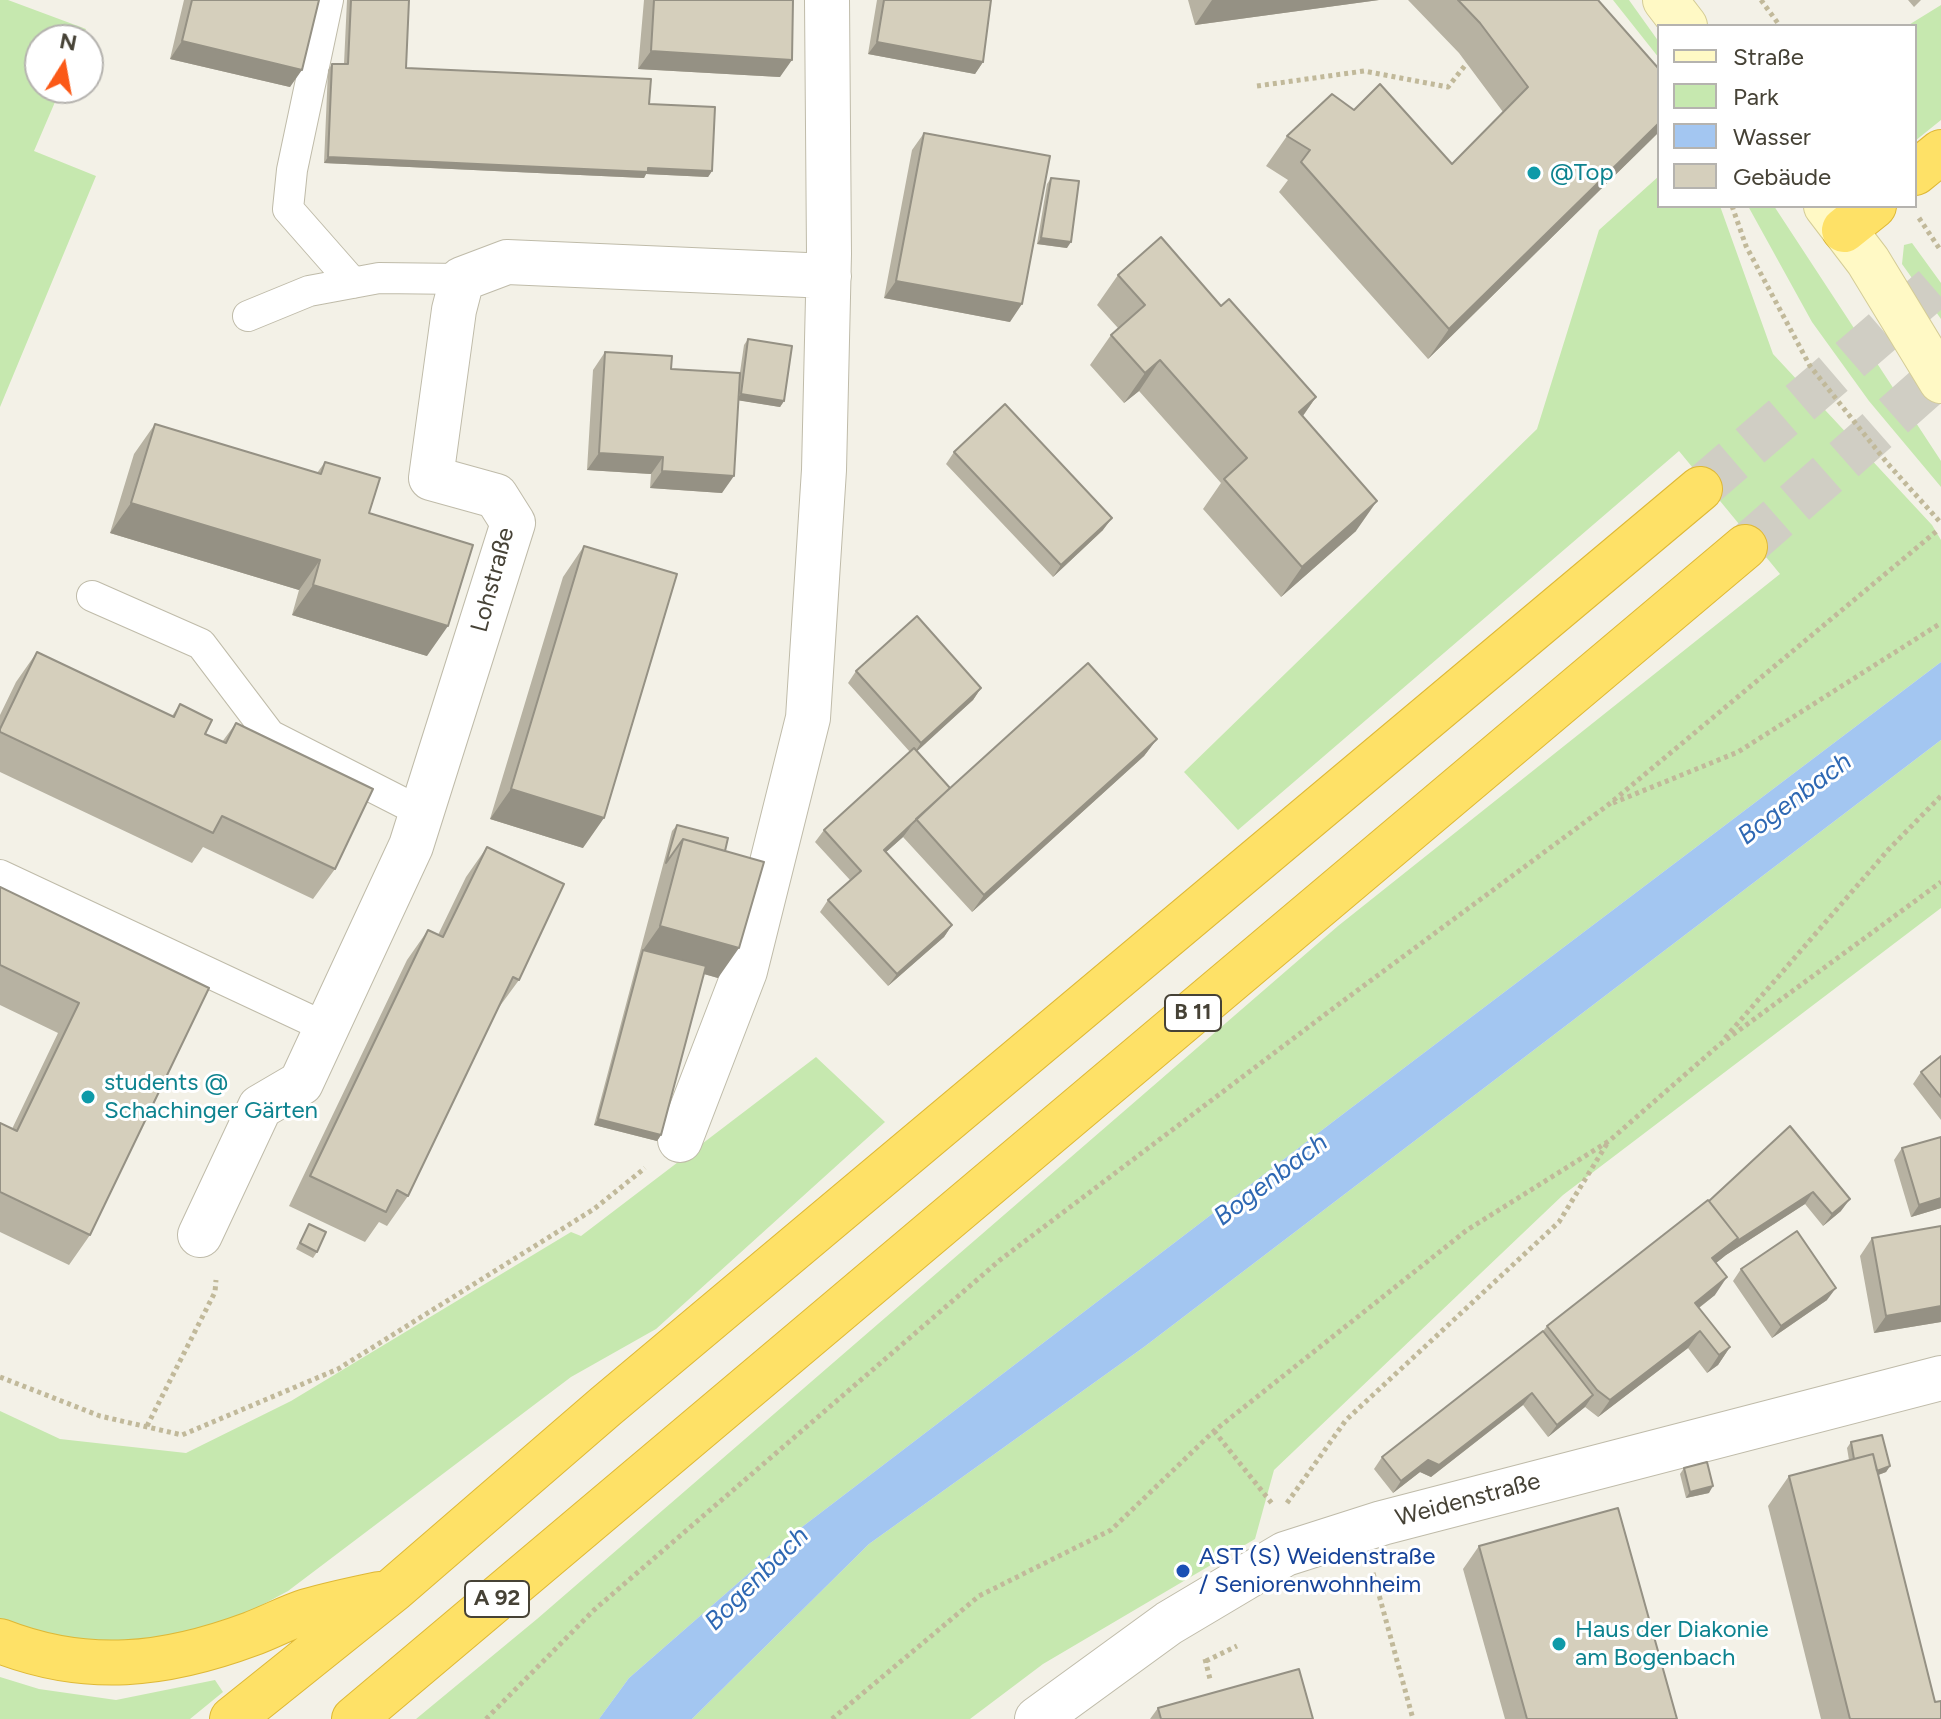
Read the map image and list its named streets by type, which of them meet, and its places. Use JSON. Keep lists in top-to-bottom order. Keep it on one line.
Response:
{"streets":{"highway":["B 11","A 92"],"street":["Lohstraße","Weidenstraße"]},"crossings":[["B 11","A 92"]],"water":["Bogenbach"],"places":["@Top","students @ Schachinger Gärten","AST (S) Weidenstraße / Seniorenwohnheim","Haus der Diakonie am Bogenbach"],"legend":["Straße","Park","Wasser","Gebäude"],"north":"top"}
